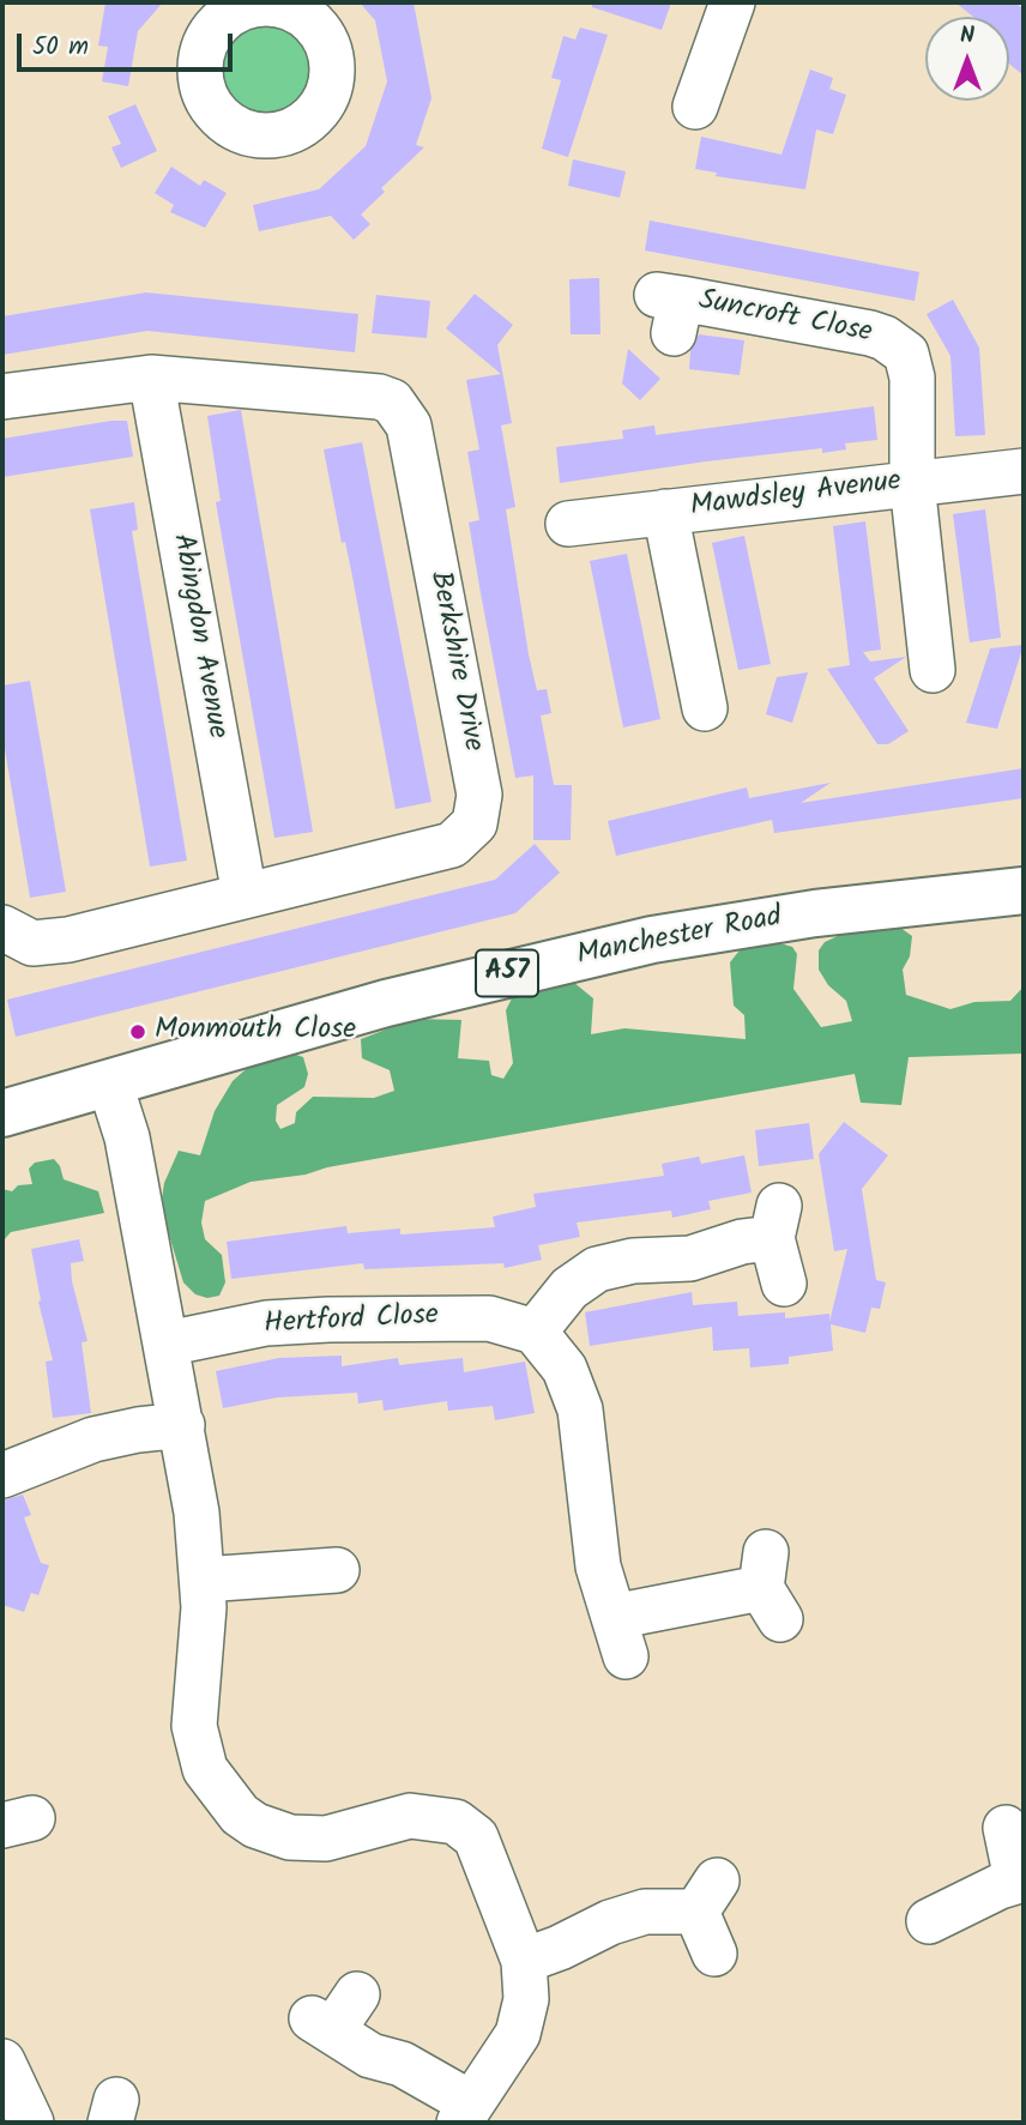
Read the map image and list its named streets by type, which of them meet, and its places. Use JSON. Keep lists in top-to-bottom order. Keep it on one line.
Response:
{"streets":{"main road":["Manchester Road","A57"],"street":["Suncroft Close","Mawdsley Avenue","Abingdon Avenue","Berkshire Drive","Hertford Close"]},"crossings":[["Suncroft Close","Mawdsley Avenue"],["Abingdon Avenue","Berkshire Drive"]],"places":["Monmouth Close"],"scale_bar":"50 m","north":"top"}
